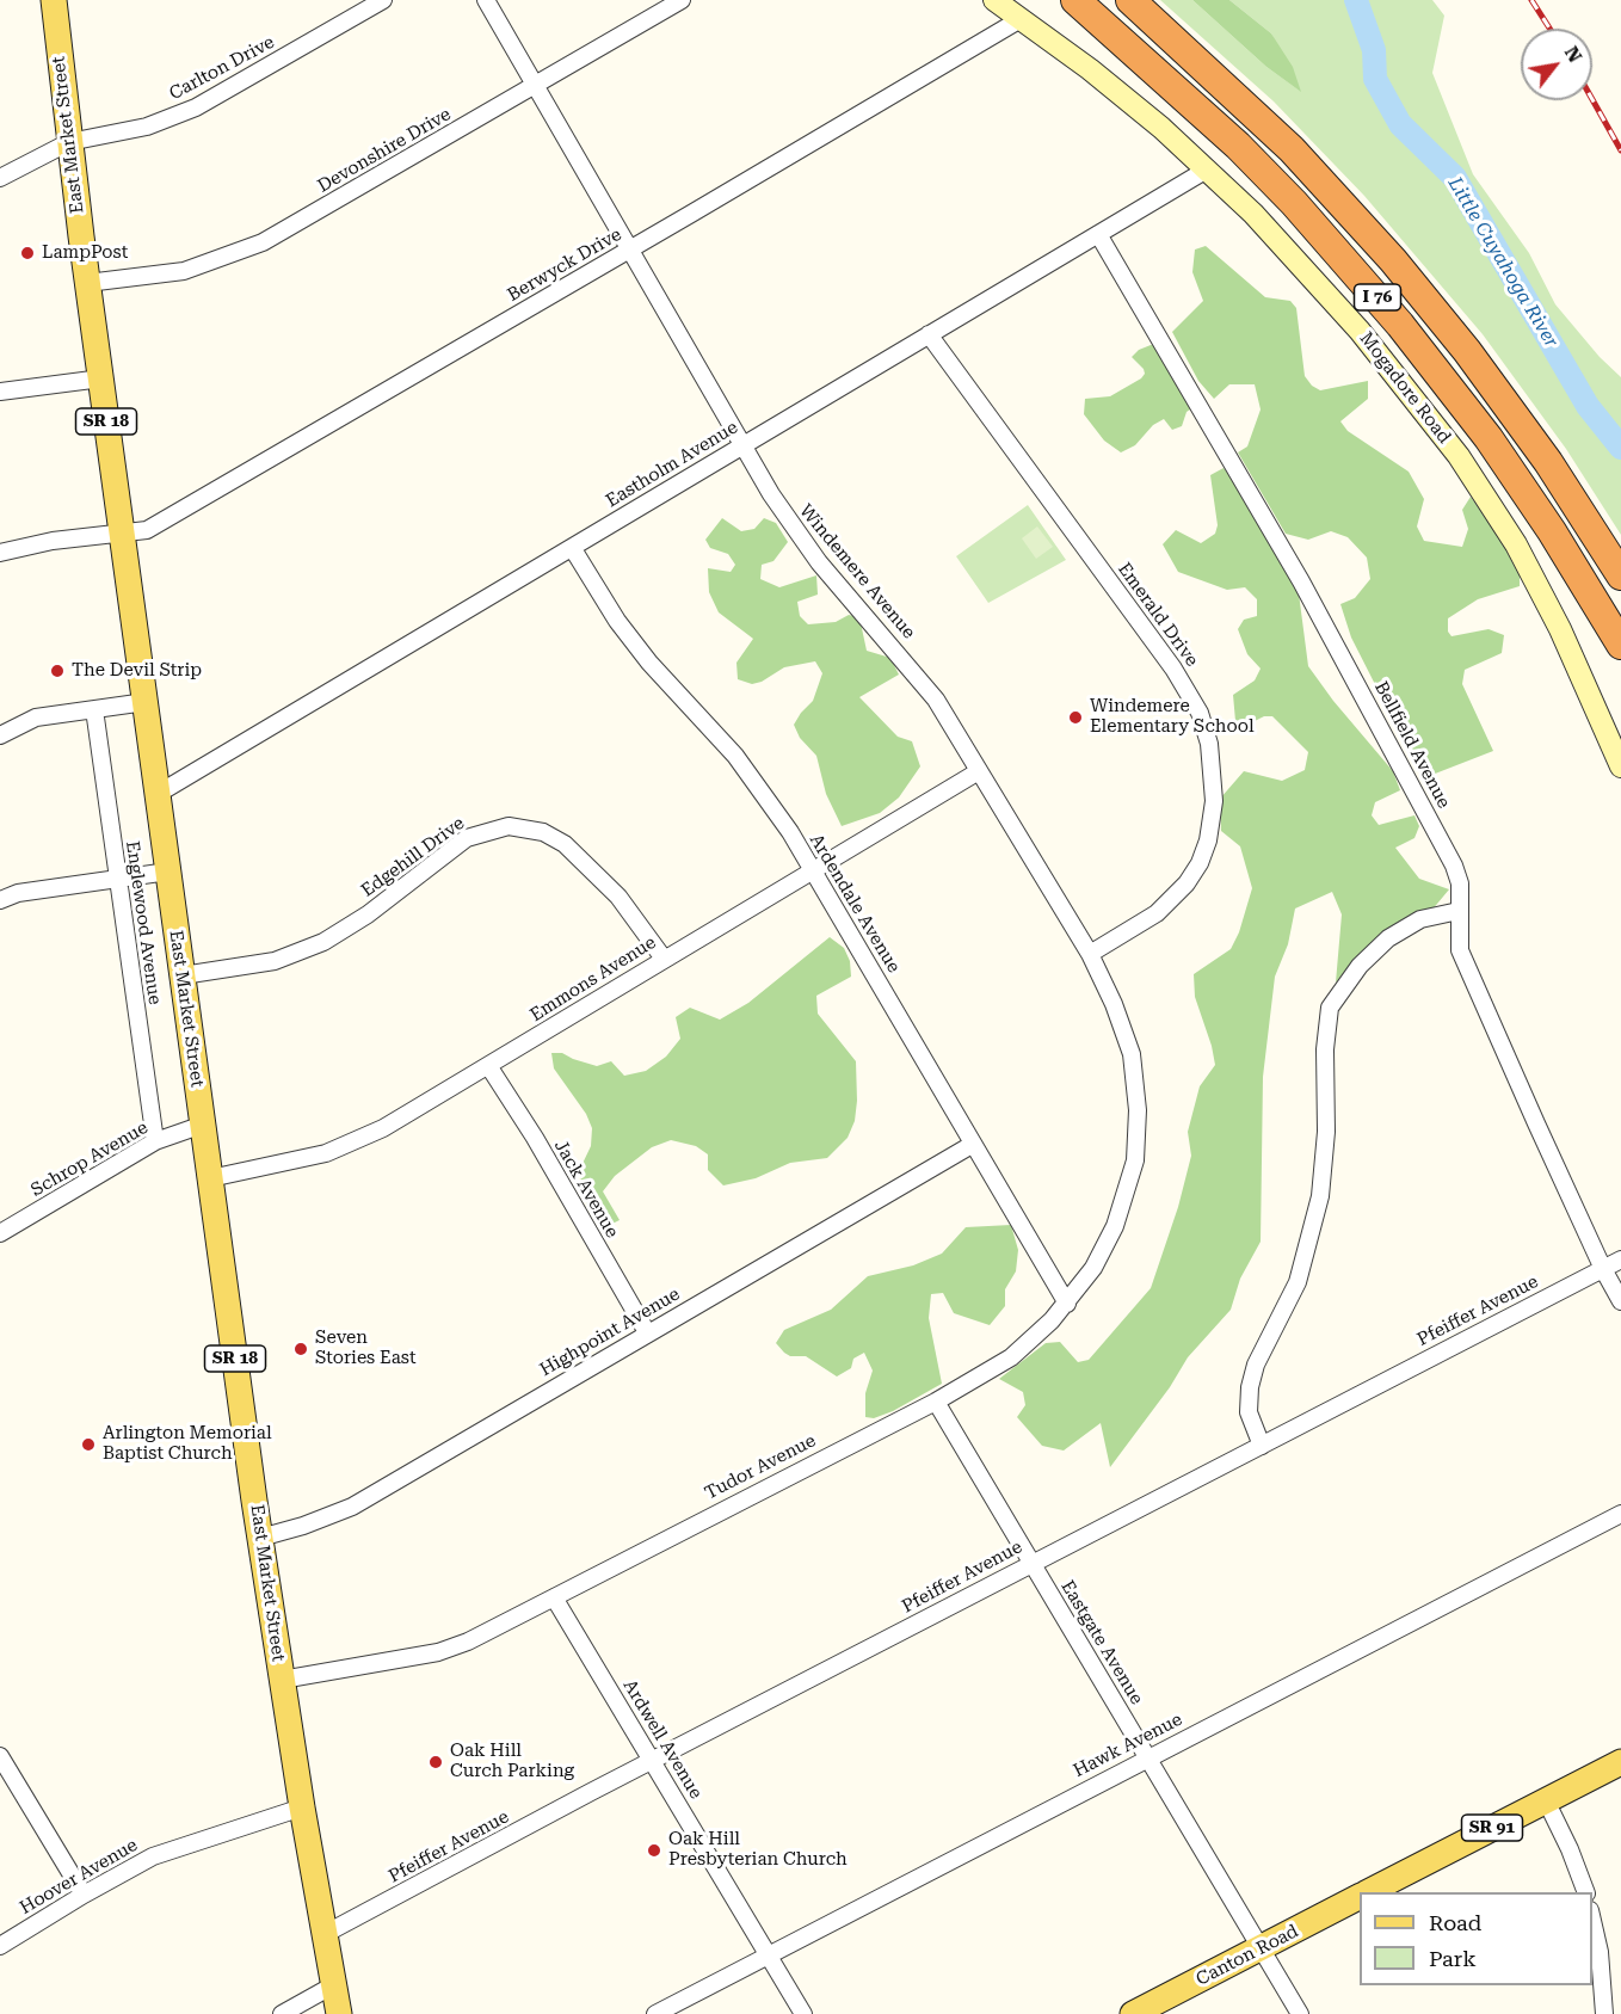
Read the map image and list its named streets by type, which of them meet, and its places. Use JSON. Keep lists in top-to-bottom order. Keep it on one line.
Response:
{"streets":{"highway":["I 76"],"main road":["East Market Street","SR 18","SR 91","Canton Road"],"street":["Carlton Drive","Devonshire Drive","Berwyck Drive","Mogadore Road","Eastholm Avenue","Windemere Avenue","Emerald Drive","Bellfield Avenue","Edgehill Drive","Ardendale Avenue","Englewood Avenue","Emmons Avenue","Schrop Avenue","Jack Avenue","Pfeiffer Avenue","Highpoint Avenue","Tudor Avenue","Eastgate Avenue","Ardwell Avenue","Hawk Avenue","Hoover Avenue"]},"crossings":[["Carlton Drive","East Market Street"],["East Market Street","Devonshire Drive"],["East Market Street","Berwyck Drive"],["East Market Street","Eastholm Avenue"],["East Market Street","Edgehill Drive"],["East Market Street","Emmons Avenue"],["East Market Street","Schrop Avenue"],["East Market Street","Pfeiffer Avenue"],["East Market Street","Highpoint Avenue"],["East Market Street","Tudor Avenue"],["East Market Street","Hoover Avenue"],["Devonshire Drive","Windemere Avenue"],["Berwyck Drive","Mogadore Road"],["Berwyck Drive","Windemere Avenue"],["Mogadore Road","Eastholm Avenue"],["Eastholm Avenue","Windemere Avenue"],["Eastholm Avenue","Emerald Drive"],["Eastholm Avenue","Bellfield Avenue"],["Eastholm Avenue","Ardendale Avenue"],["Windemere Avenue","Emerald Drive"],["Windemere Avenue","Emmons Avenue"],["Windemere Avenue","Tudor Avenue"],["Bellfield Avenue","Pfeiffer Avenue"],["Edgehill Drive","Emmons Avenue"],["Ardendale Avenue","Emmons Avenue"],["Ardendale Avenue","Highpoint Avenue"],["Ardendale Avenue","Tudor Avenue"],["Englewood Avenue","Schrop Avenue"],["Emmons Avenue","Jack Avenue"],["Jack Avenue","Highpoint Avenue"],["Pfeiffer Avenue","Eastgate Avenue"],["Pfeiffer Avenue","Ardwell Avenue"],["Tudor Avenue","Eastgate Avenue"],["Tudor Avenue","Ardwell Avenue"],["Eastgate Avenue","Hawk Avenue"],["Eastgate Avenue","Canton Road"],["Ardwell Avenue","Hawk Avenue"]],"water":["Little Cuyahoga River"],"places":["LampPost","The Devil Strip","Windemere Elementary School","Seven Stories East","Arlington Memorial Baptist Church","Oak Hill Curch Parking","Oak Hill Presbyterian Church"],"legend":["Road","Park"],"north":"top right"}
